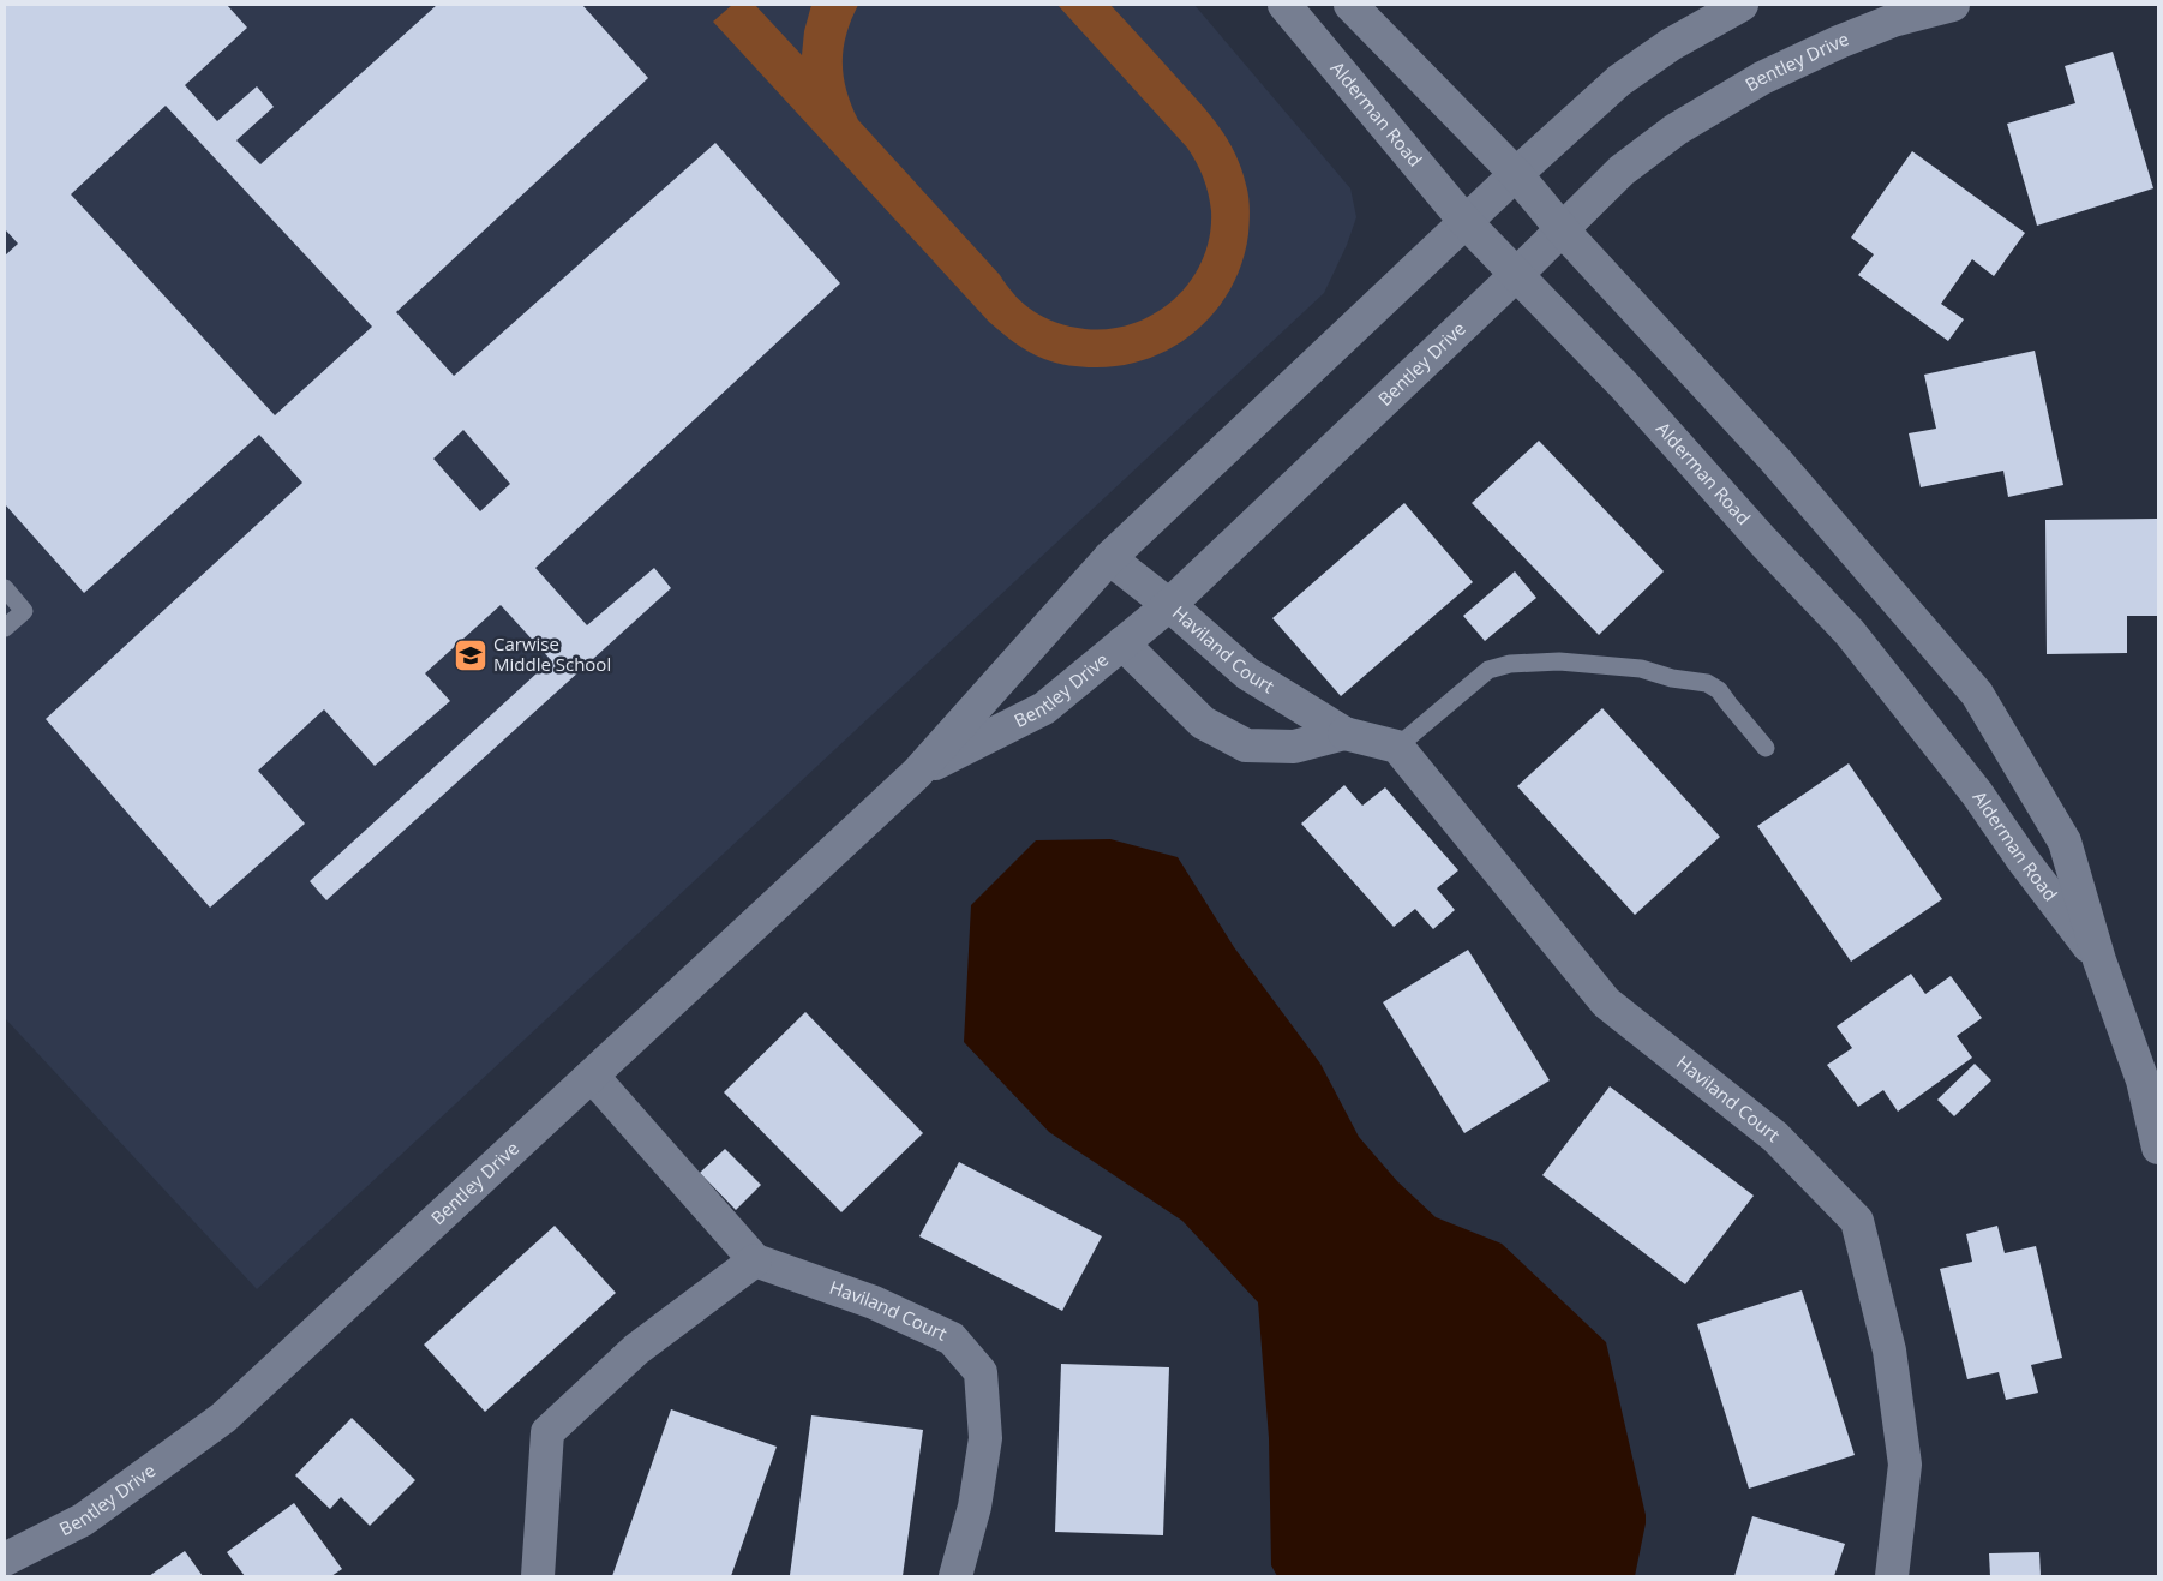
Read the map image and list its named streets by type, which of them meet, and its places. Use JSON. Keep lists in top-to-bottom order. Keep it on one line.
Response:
{"streets":{"street":["Bentley Drive","Alderman Road","Haviland Court"]},"crossings":[["Bentley Drive","Alderman Road"],["Bentley Drive","Haviland Court"]],"places":{"school or university":["Carwise Middle School"]}}
